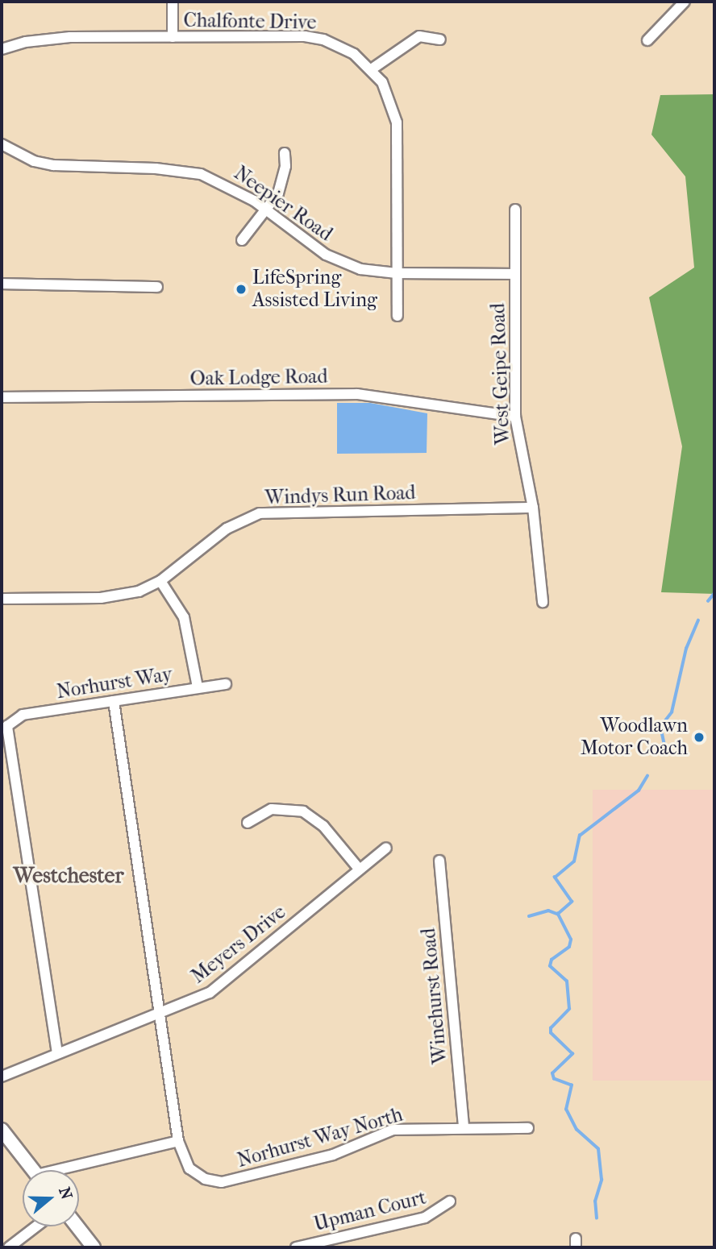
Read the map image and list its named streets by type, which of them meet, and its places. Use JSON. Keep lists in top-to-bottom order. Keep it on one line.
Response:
{"streets":{"street":["Chalfonte Drive","Neepier Road","West Geipe Road","Oak Lodge Road","Windys Run Road","Norhurst Way","Meyers Drive","Winehurst Road","Norhurst Way North","Upman Court"]},"crossings":[["Chalfonte Drive","Neepier Road"],["Neepier Road","West Geipe Road"],["West Geipe Road","Oak Lodge Road"],["West Geipe Road","Windys Run Road"],["Norhurst Way","Meyers Drive"],["Meyers Drive","Norhurst Way North"],["Winehurst Road","Norhurst Way North"]],"districts":["Westchester"],"places":["LifeSpring Assisted Living","Woodlawn Motor Coach"],"north":"right"}
